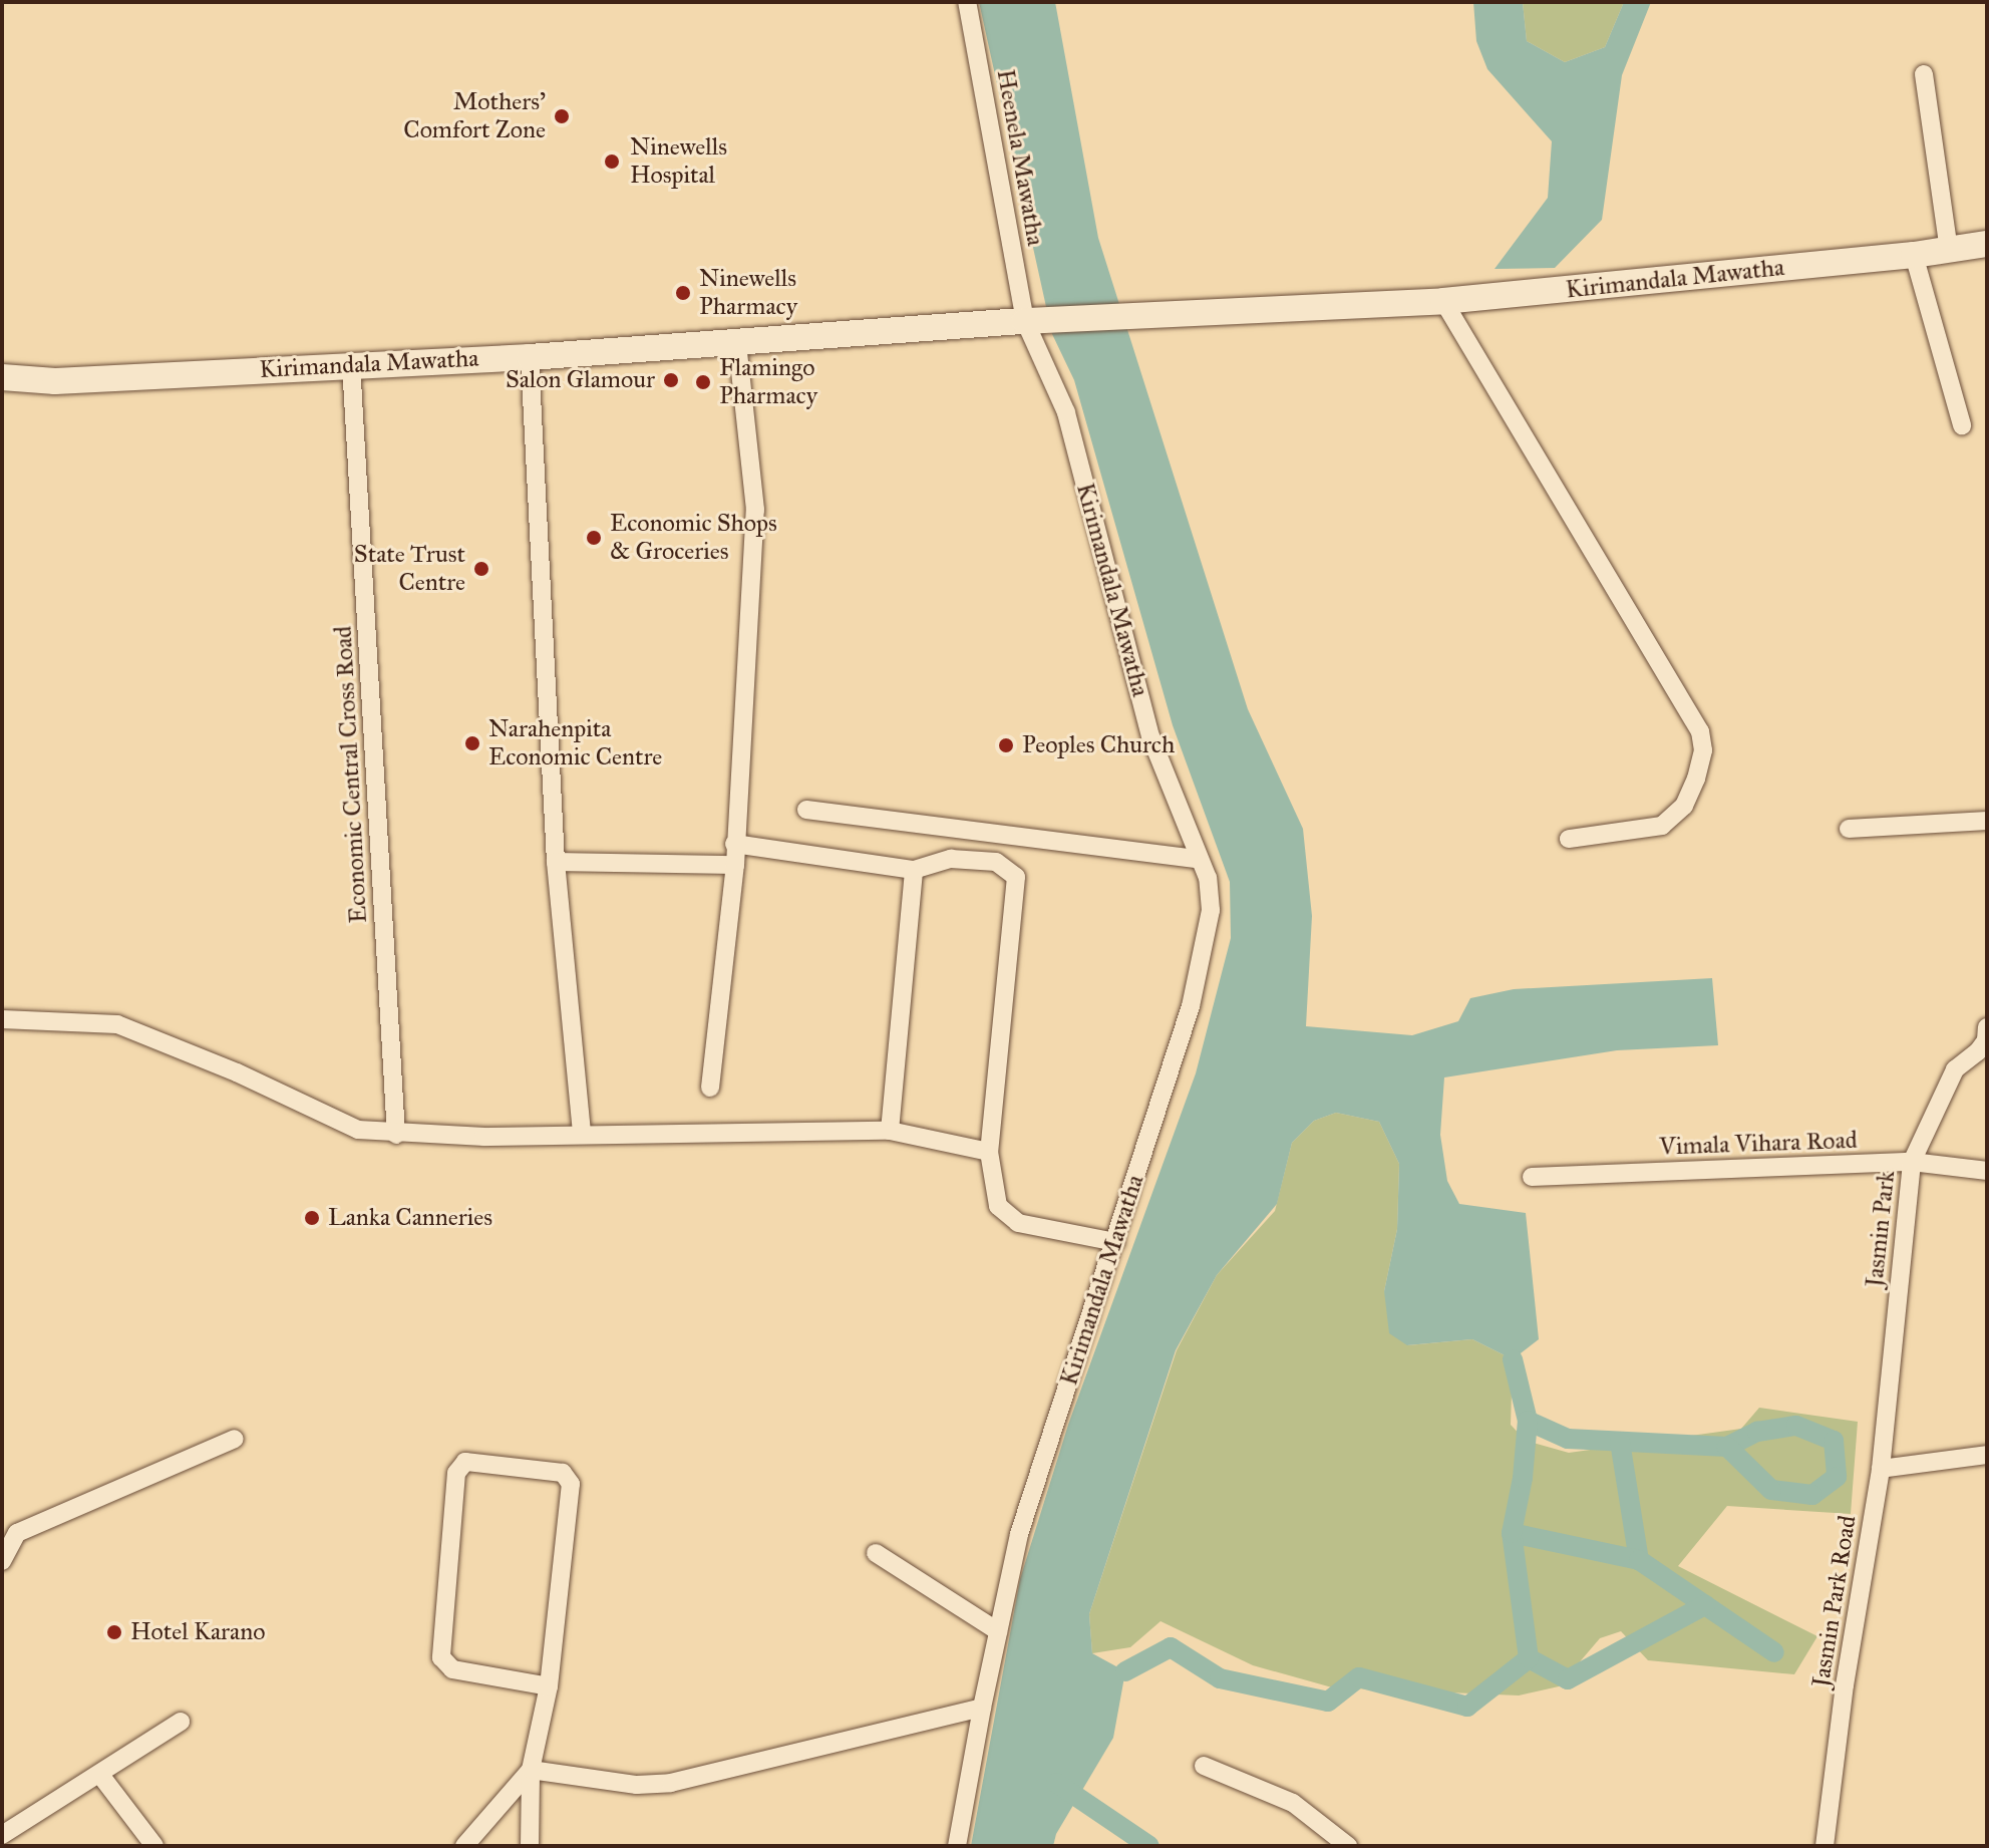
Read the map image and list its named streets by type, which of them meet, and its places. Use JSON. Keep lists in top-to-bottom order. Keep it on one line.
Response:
{"streets":{"main road":["Kirimandala Mawatha"],"street":["Heenela Mawatha","Economic Central Cross Road","Vimala Vihara Road","Jasmin Park","Jasmin Park Road"]},"crossings":[["Heenela Mawatha","Kirimandala Mawatha"],["Kirimandala Mawatha","Economic Central Cross Road"],["Vimala Vihara Road","Jasmin Park"],["Jasmin Park","Jasmin Park Road"]],"places":["Mothers' Comfort Zone","Ninewells Hospital","Ninewells Pharmacy","Salon Glamour","Flamingo Pharmacy","Economic Shops & Groceries","State Trust Centre","Narahenpita Economic Centre","Peoples Church","Lanka Canneries","Hotel Karano"]}
